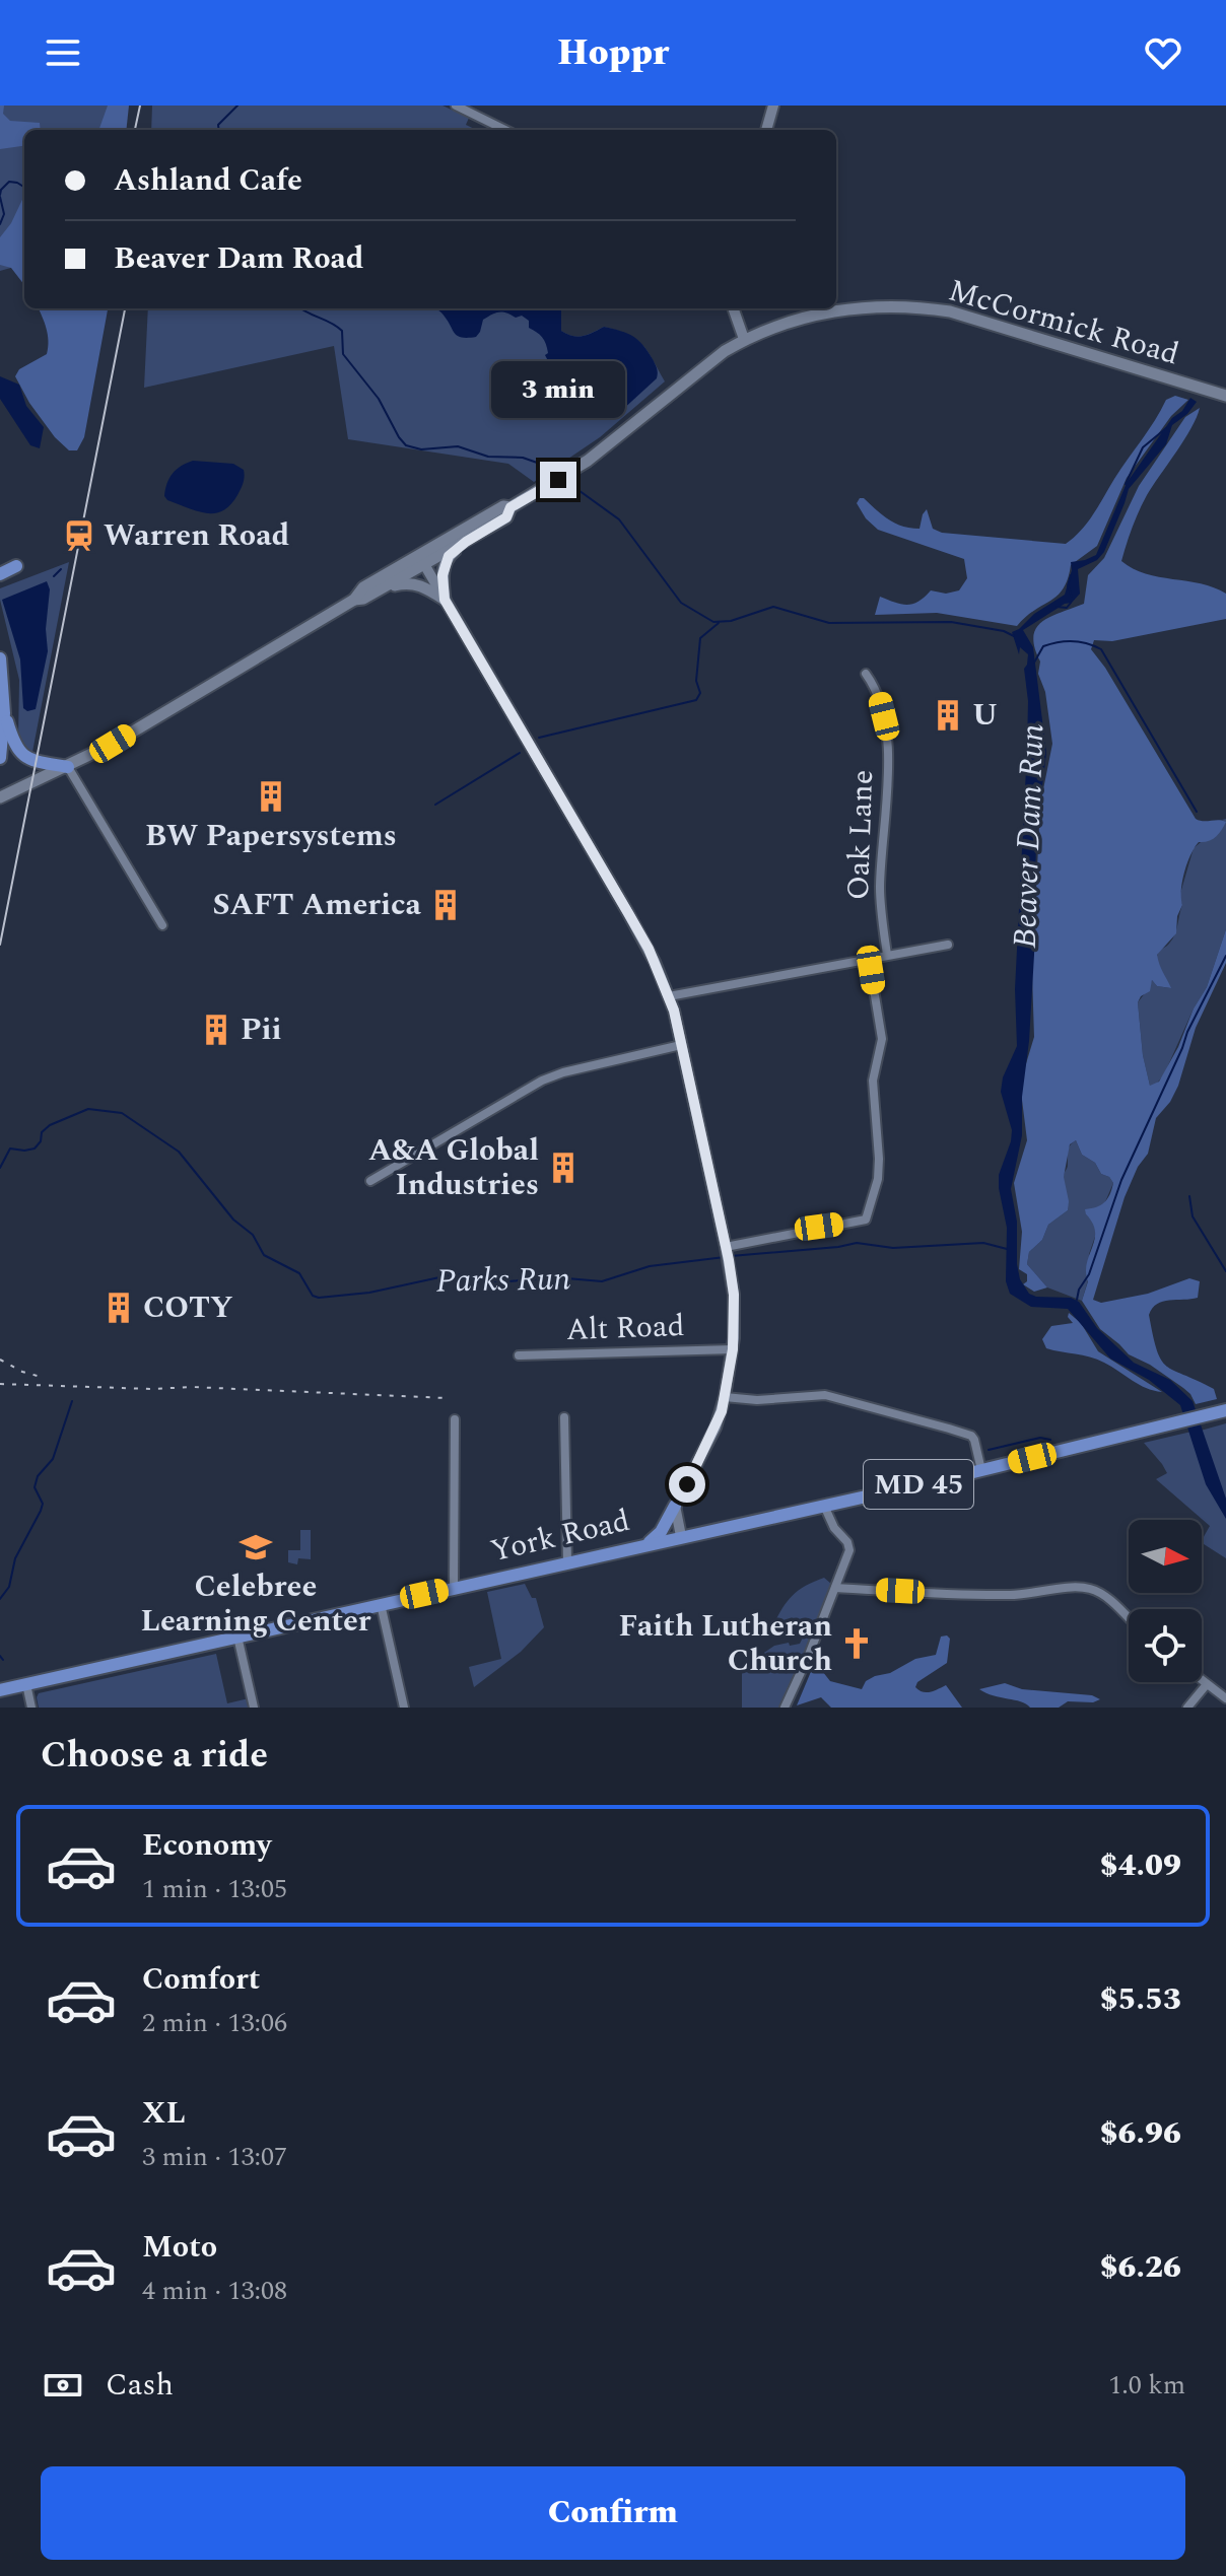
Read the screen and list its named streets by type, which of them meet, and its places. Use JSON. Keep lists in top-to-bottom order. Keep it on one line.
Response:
{"streets":{"main road":["McCormick Road","MD 45","York Road"],"street":["Oak Lane","Alt Road"]},"water":["Beaver Dam Run","Parks Run"],"places":{"station":["Warren Road"],"building":["U","BW Papersystems","SAFT America","Pii","A&A Global Industries","COTY"],"school or university":["Celebree Learning Center"],"church":["Faith Lutheran Church"]},"north":"right","page":{"header":"Hoppr","banner":["Ashland Cafe","Beaver Dam Road"],"bubble":"3 min","heading":"Choose a ride","list":[{"name":"Economy","note":"1 min · 13:05","value":"$4.09"},{"name":"Comfort","note":"2 min · 13:06","value":"$5.53"},{"name":"XL","note":"3 min · 13:07","value":"$6.96"},{"name":"Moto","note":"4 min · 13:08","value":"$6.26"}],"pay":["Cash","1.0 km"],"buttons":"Confirm"}}
